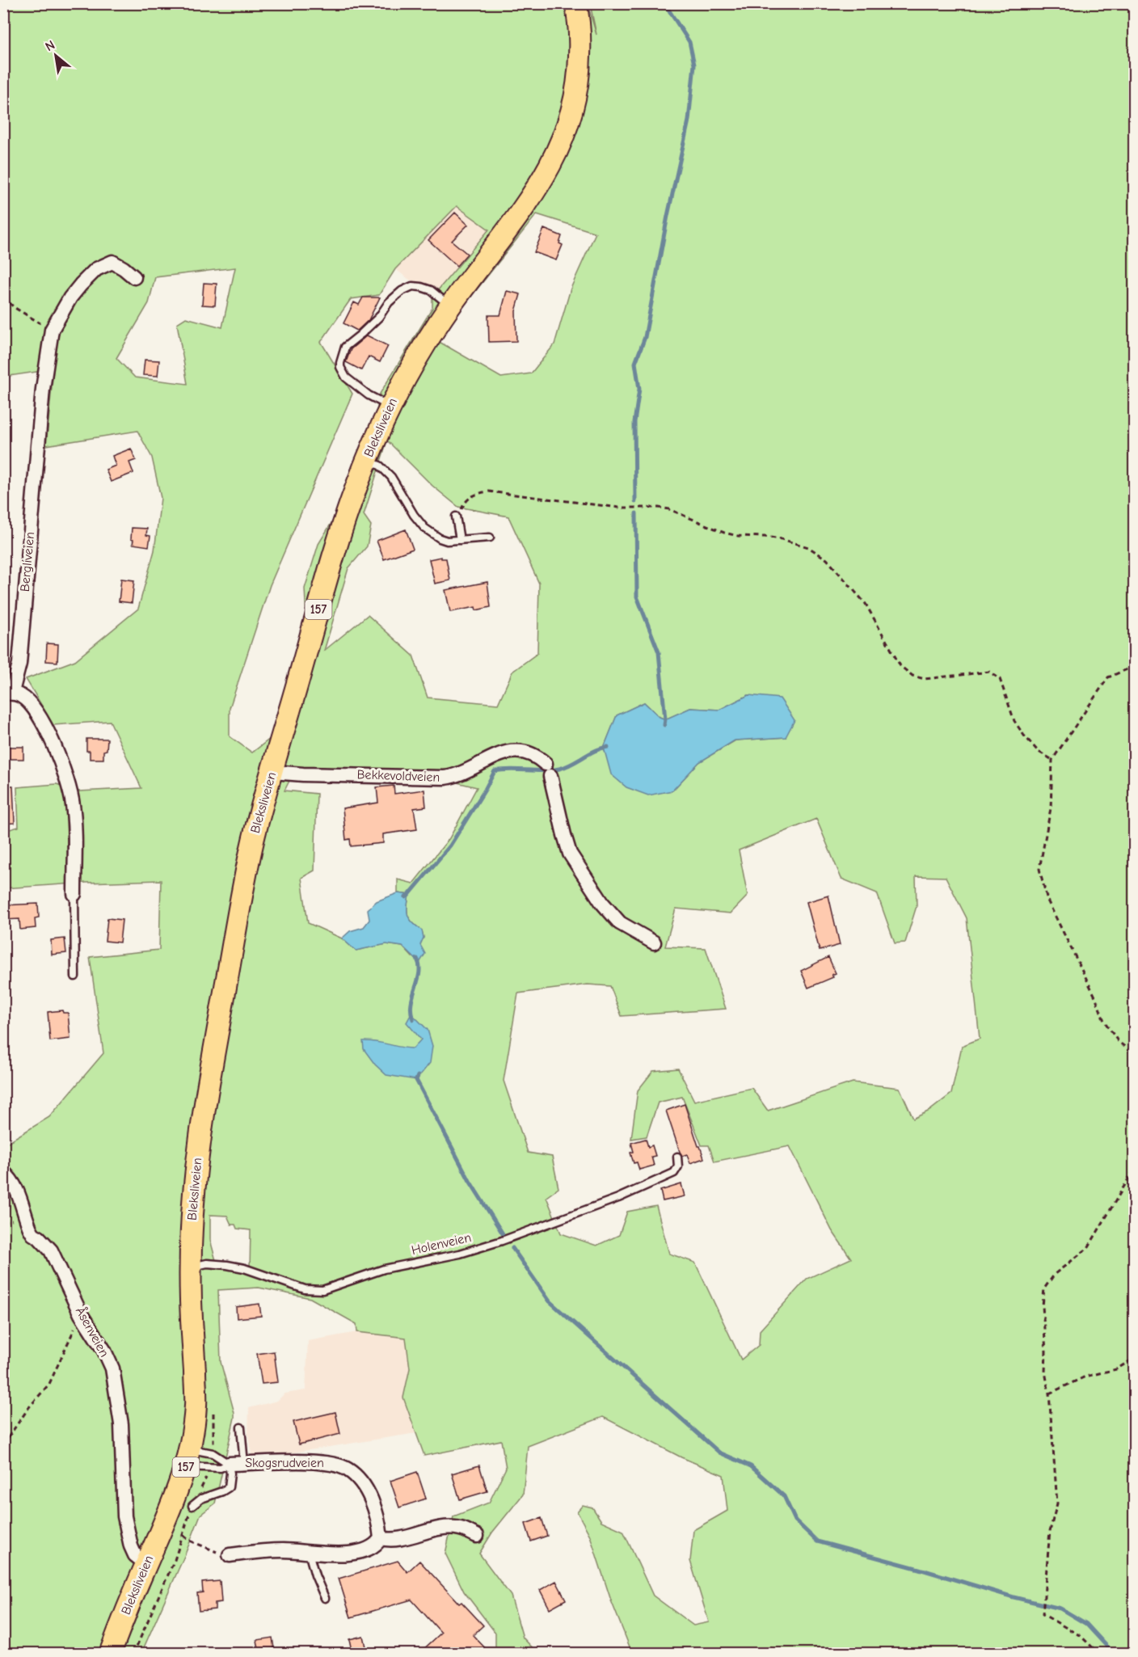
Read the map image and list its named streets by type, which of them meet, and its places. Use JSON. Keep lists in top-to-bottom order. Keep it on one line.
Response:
{"streets":{"main road":["Bleksliveien","157"],"street":["Bergliveien","Bekkevoldveien","Åsenveien","Skogsrudveien"],"lane":["Holenveien"]},"crossings":[["Bleksliveien","Bekkevoldveien"],["Bleksliveien","Holenveien"],["Bleksliveien","Åsenveien"],["Bleksliveien","Skogsrudveien"]],"north":"top left"}
